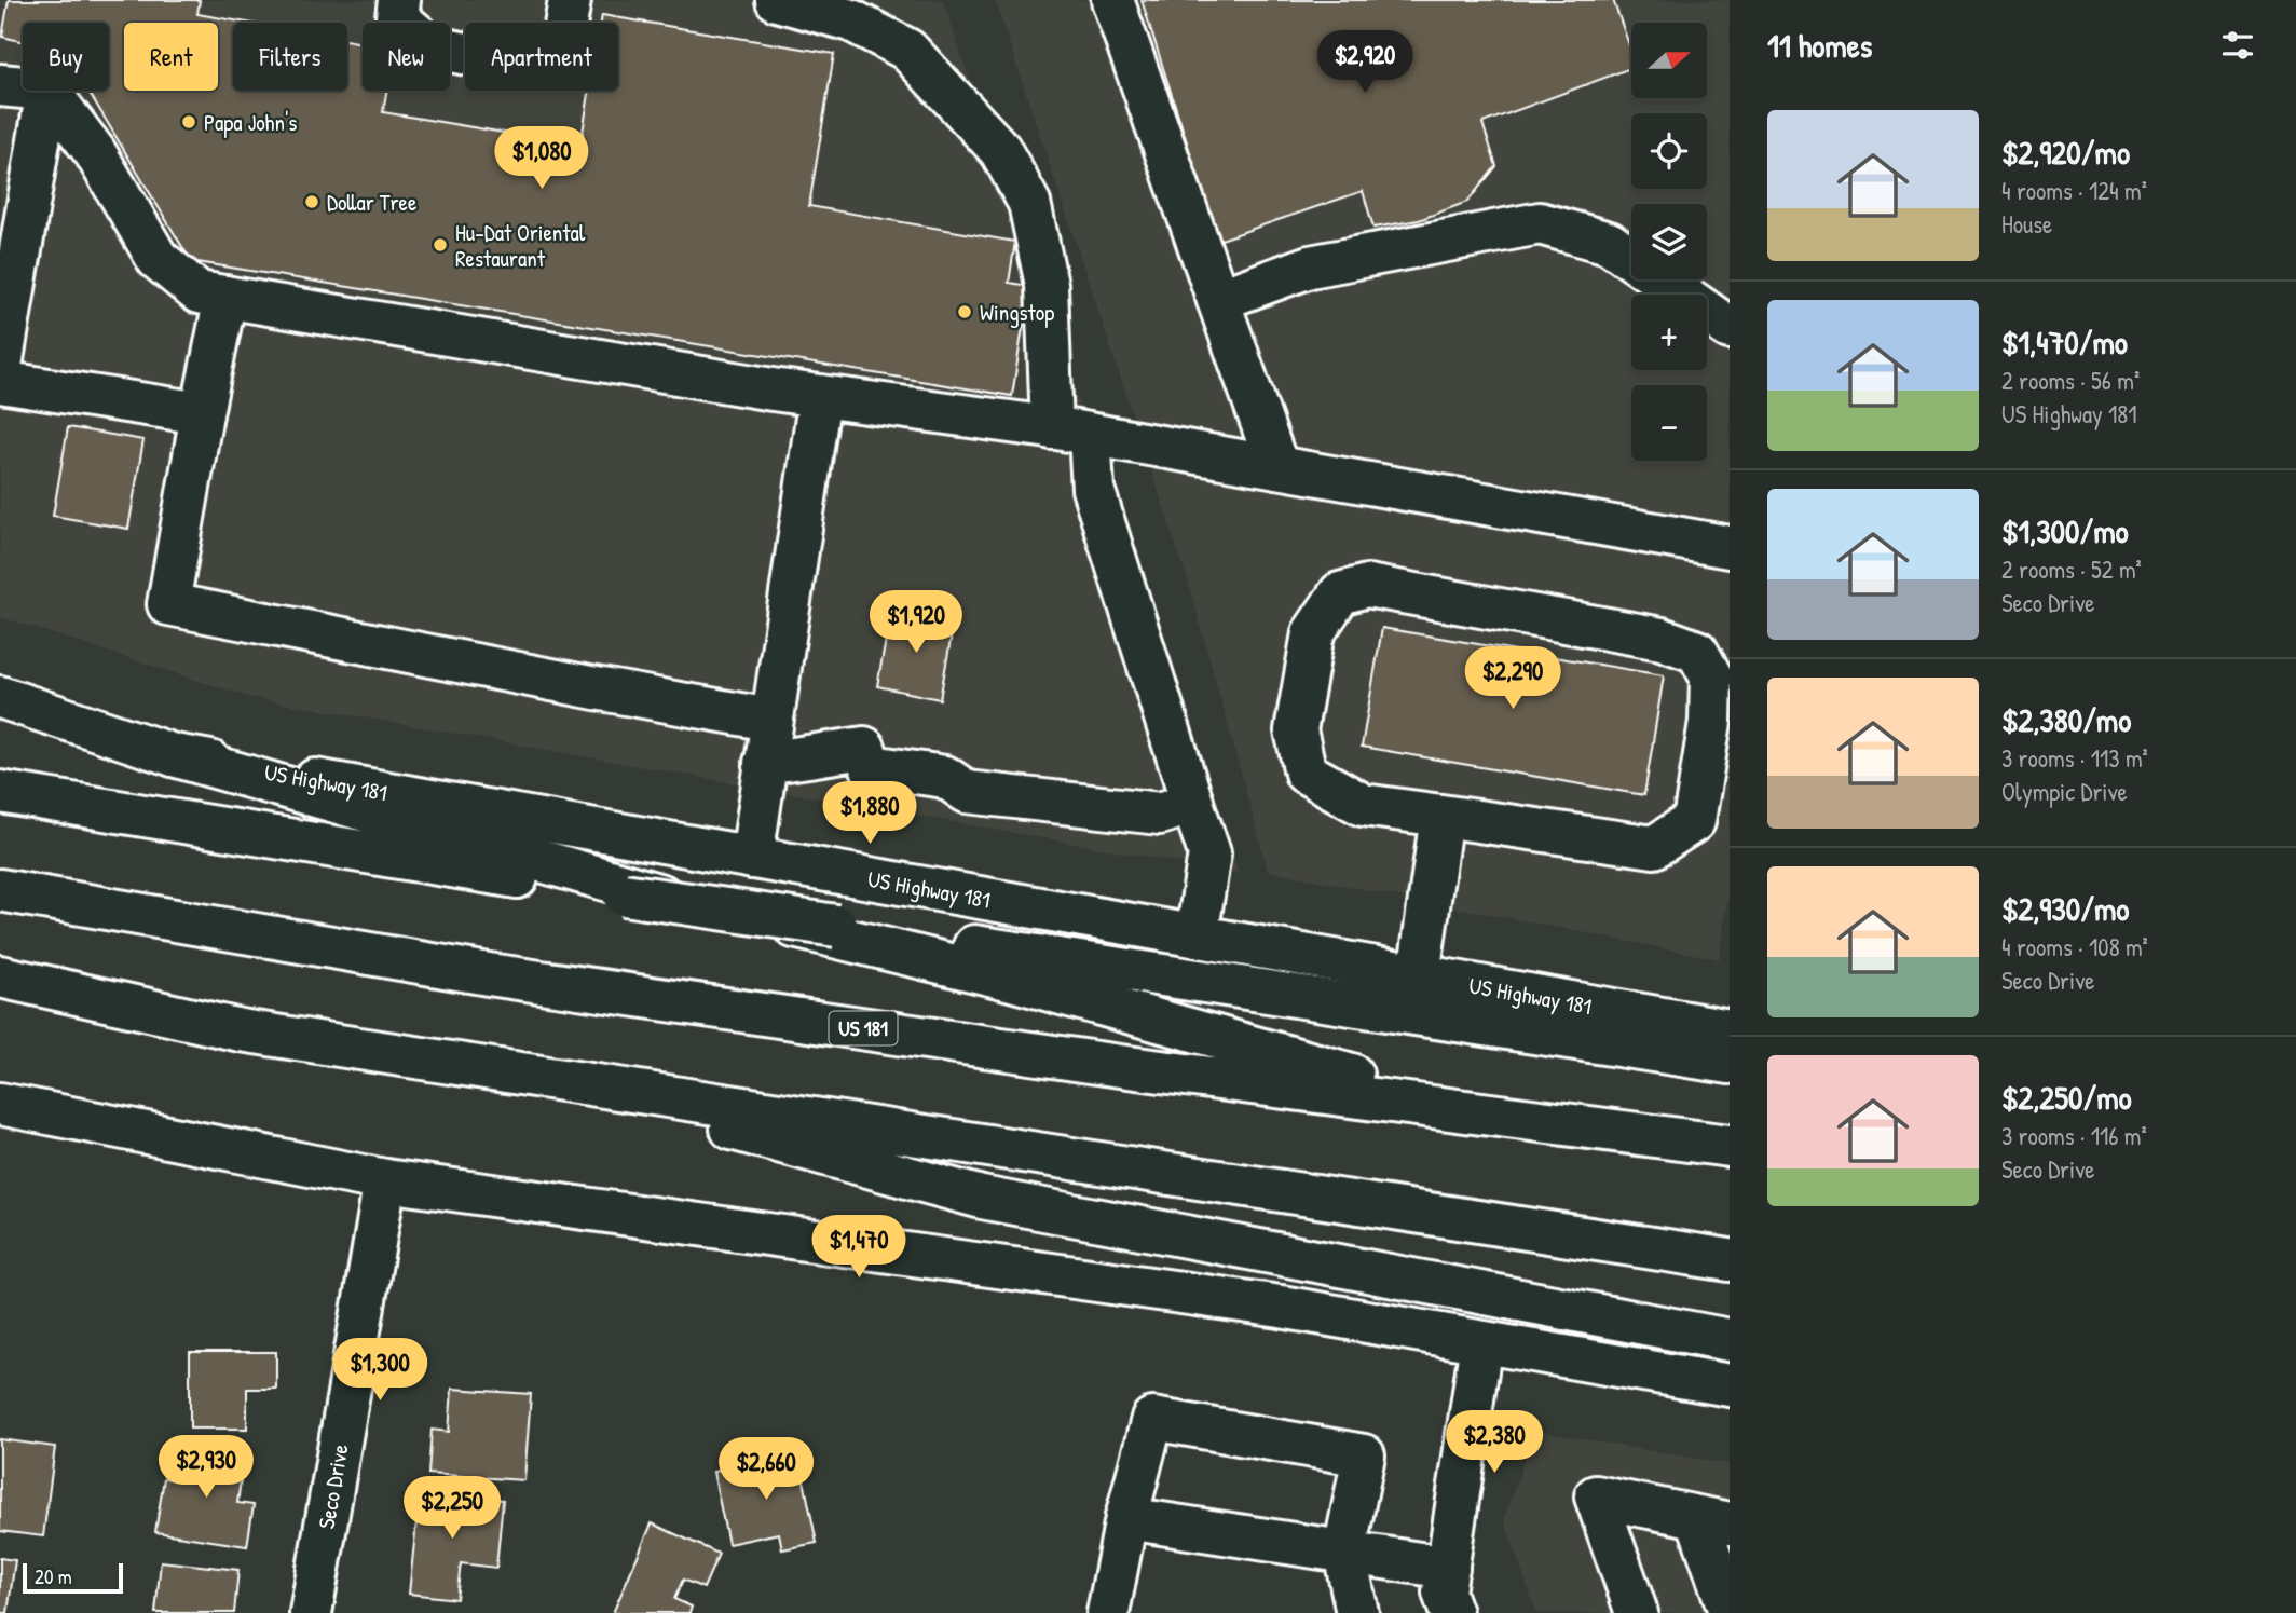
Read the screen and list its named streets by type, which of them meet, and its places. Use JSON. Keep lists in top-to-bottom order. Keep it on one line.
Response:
{"streets":{"main road":["US Highway 181","US 181","Seco Drive"]},"places":["Papa John's","Dollar Tree","Hu-Dat Oriental Restaurant","Wingstop"],"scale_bar":"20 m","north":"right","page":{"heading":"11 homes","map_buttons":["+","−"],"chip":["Buy","Rent","Filters","New","Apartment"],"price":["$2,920","$1,080","$1,920","$2,290","$1,880","$1,470","$1,300","$2,380","$2,930","$2,660","$2,250"],"list":[{"name":"$2,920/mo","note":"4 rooms · 124 m² · House"},{"name":"$1,470/mo","note":"2 rooms · 56 m² · US Highway 181"},{"name":"$1,300/mo","note":"2 rooms · 52 m² · Seco Drive"},{"name":"$2,380/mo","note":"3 rooms · 113 m² · Olympic Drive"},{"name":"$2,930/mo","note":"4 rooms · 108 m² · Seco Drive"},{"name":"$2,250/mo","note":"3 rooms · 116 m² · Seco Drive"}],"scale":"20 m"}}
